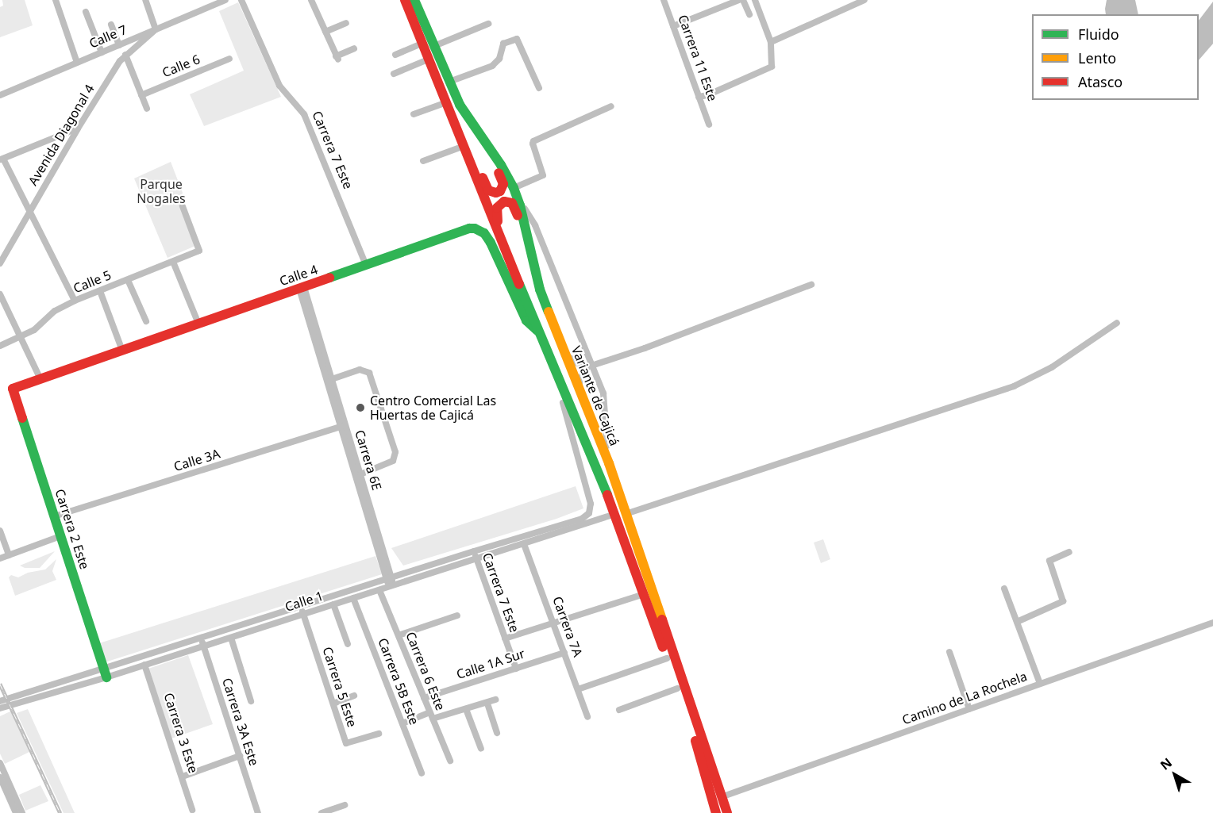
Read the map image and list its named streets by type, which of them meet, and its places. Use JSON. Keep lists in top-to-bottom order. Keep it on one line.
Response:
{"streets":{"main road":["Calle 4","Variante de Cajicá","Carrera 2 Este"],"street":["Calle 7","Carrera 11 Este","Calle 6","Avenida Diagonal 4","Carrera 7 Este","Calle 5","Calle 3A","Carrera 6E","Calle 1","Carrera 7A","Calle 1A Sur","Carrera 6 Este","Carrera 5B Este","Carrera 5 Este","Camino de La Rochela","Carrera 3A Este","Carrera 3 Este"]},"crossings":[["Calle 7","Avenida Diagonal 4"],["Carrera 7 Este","Calle 4"],["Carrera 7 Este","Calle 1"],["Carrera 7 Este","Calle 1A Sur"],["Calle 4","Variante de Cajicá"],["Calle 4","Carrera 6E"],["Calle 4","Carrera 2 Este"],["Variante de Cajicá","Calle 1"],["Variante de Cajicá","Camino de La Rochela"],["Calle 3A","Carrera 6E"],["Calle 3A","Carrera 2 Este"],["Carrera 6E","Calle 1"],["Carrera 2 Este","Calle 1"],["Calle 1","Carrera 7A"],["Calle 1","Carrera 6 Este"],["Calle 1","Carrera 5B Este"],["Calle 1","Carrera 5 Este"],["Calle 1","Carrera 3A Este"],["Calle 1","Carrera 3 Este"],["Carrera 7A","Calle 1A Sur"],["Calle 1A Sur","Carrera 6 Este"]],"parks":["Parque Nogales"],"places":["Centro Comercial Las Huertas de Cajicá"],"legend":["Fluido","Lento","Atasco"],"north":"top left"}
